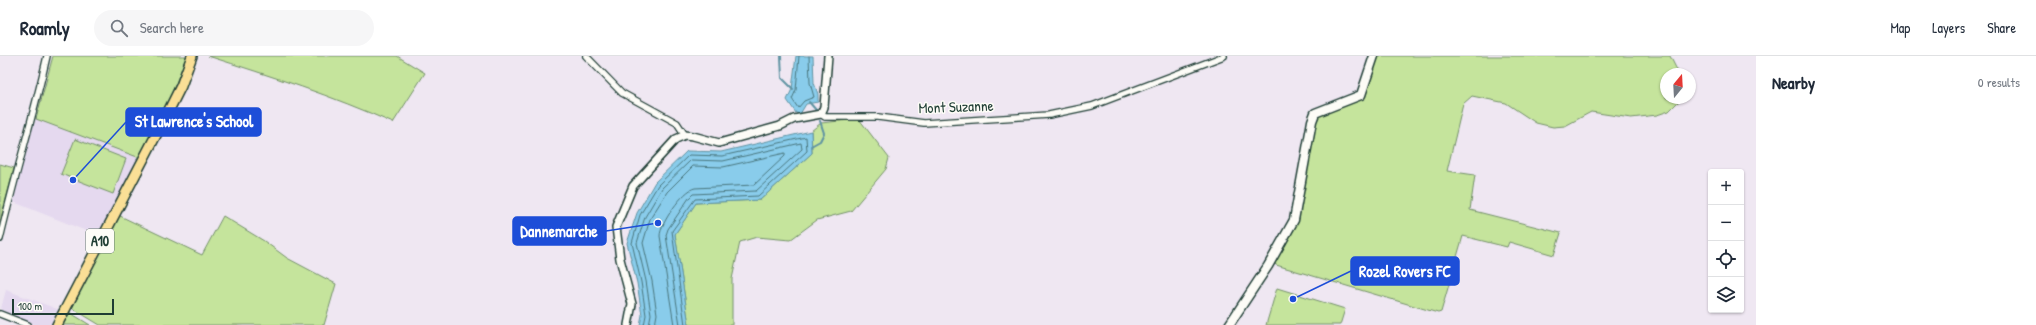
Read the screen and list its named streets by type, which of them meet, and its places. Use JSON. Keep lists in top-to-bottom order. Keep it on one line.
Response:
{"streets":{"main road":["A10"],"street":["Mont Suzanne"]},"places":["St Lawrence's School","Dannemarche","Rozel Rovers FC"],"scale_bar":"100 m","north":"top","page":{"header":"Roamly","search":"Search here","nav":["Map","Layers","Share"],"heading":["Nearby","0 results"],"map_buttons":["+","−"],"scale":"100 m"}}
